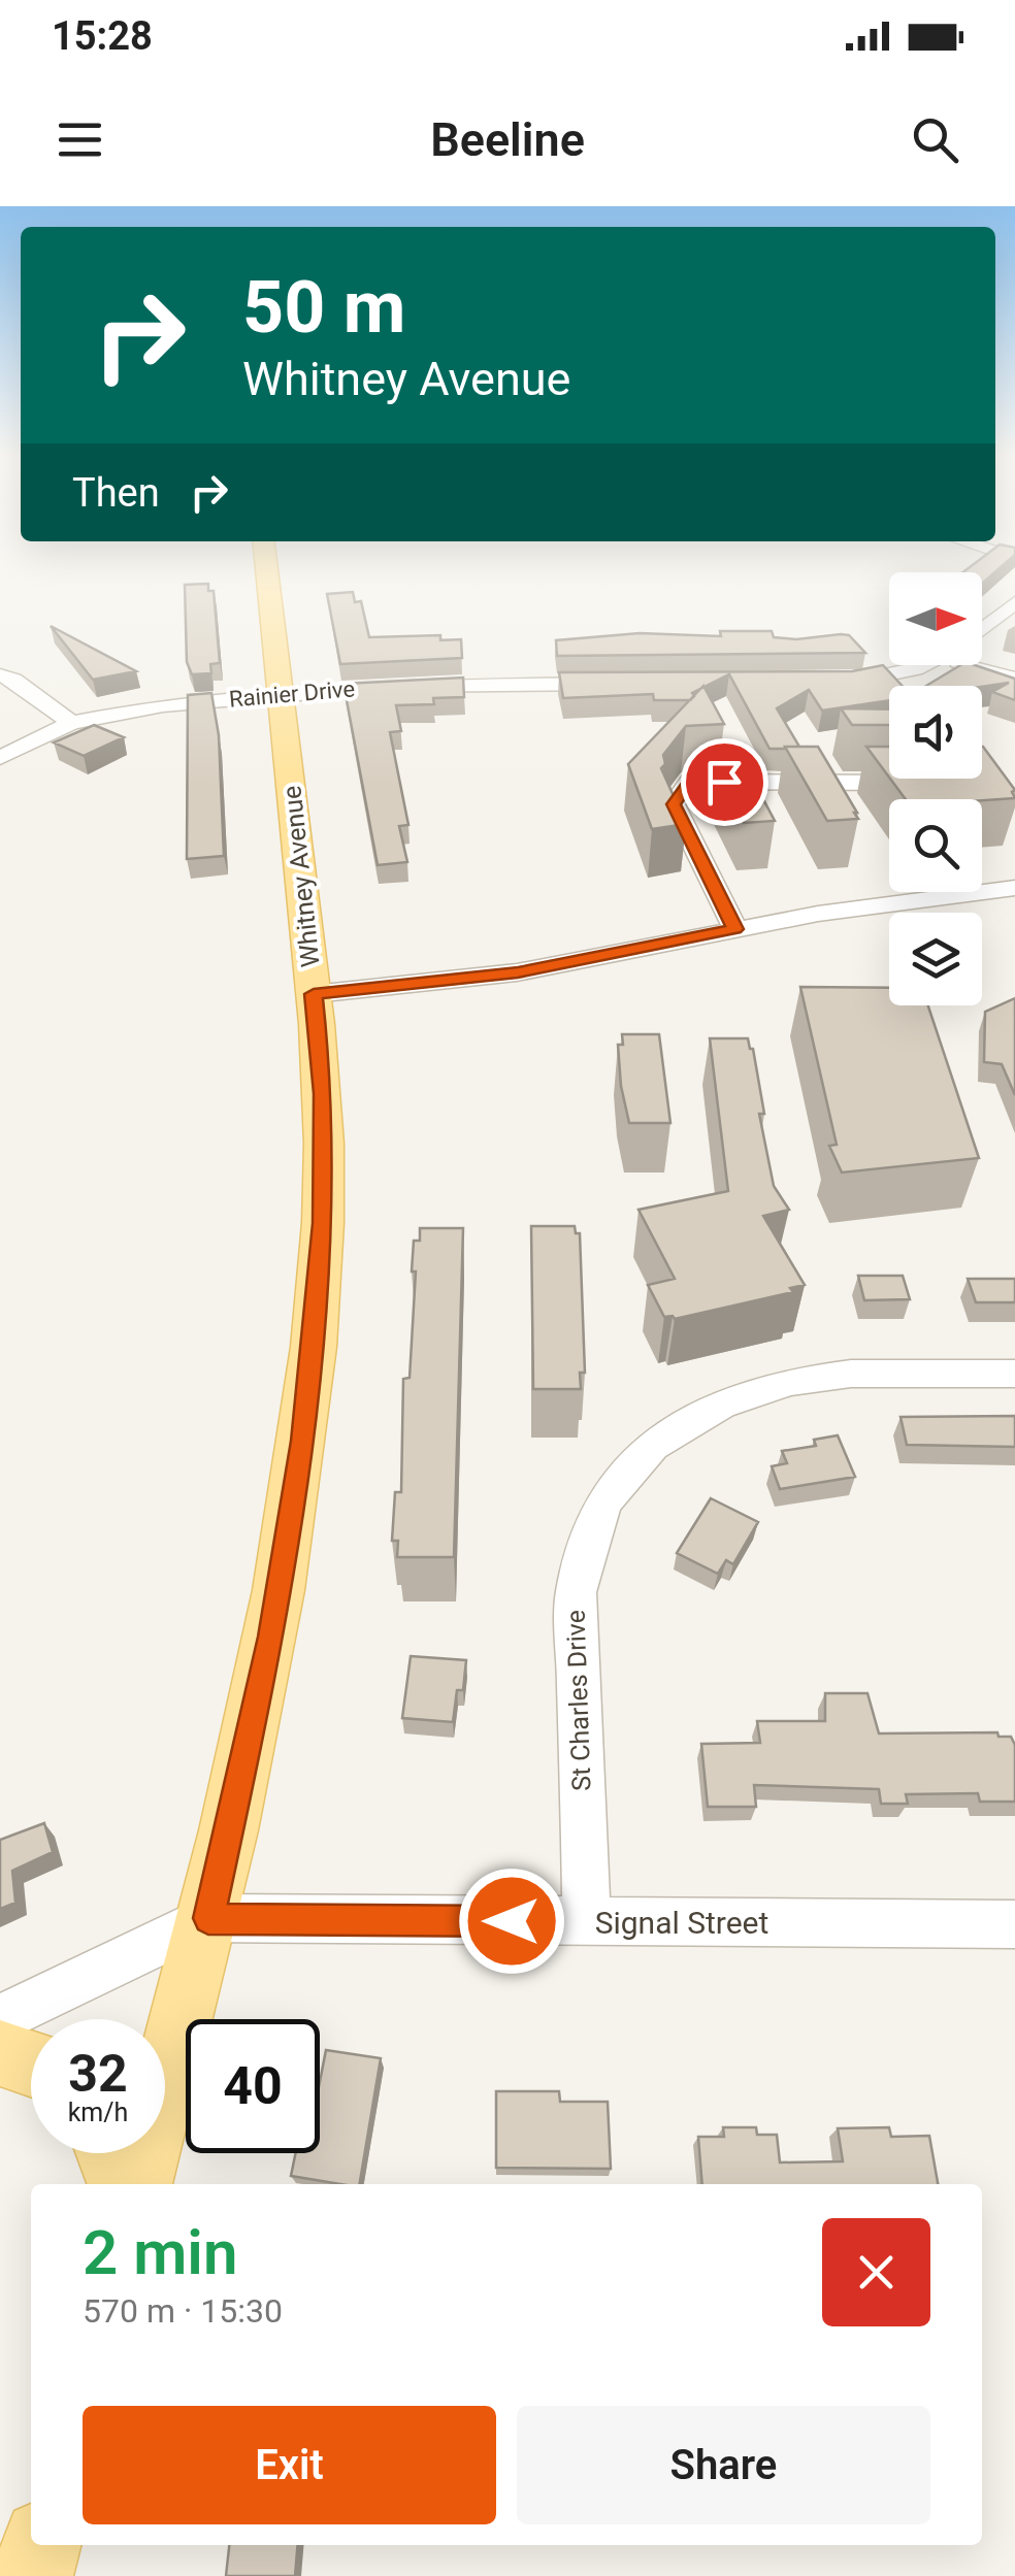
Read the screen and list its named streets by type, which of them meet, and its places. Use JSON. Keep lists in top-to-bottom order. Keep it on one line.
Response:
{"streets":{"main road":["Whitney Avenue"],"street":["Rainier Drive","St Charles Drive","Signal Street"]},"crossings":[["Rainier Drive","Whitney Avenue"],["Whitney Avenue","Signal Street"],["St Charles Drive","Signal Street"]],"north":"right","page":{"status":"15:28","header":"Beeline","turn":["50 m","Whitney Avenue"],"then":"Then","speed":"32 km/h","limit":"40","heading":["2 min","570 m · 15:30"],"buttons":["Exit","Share"]}}
